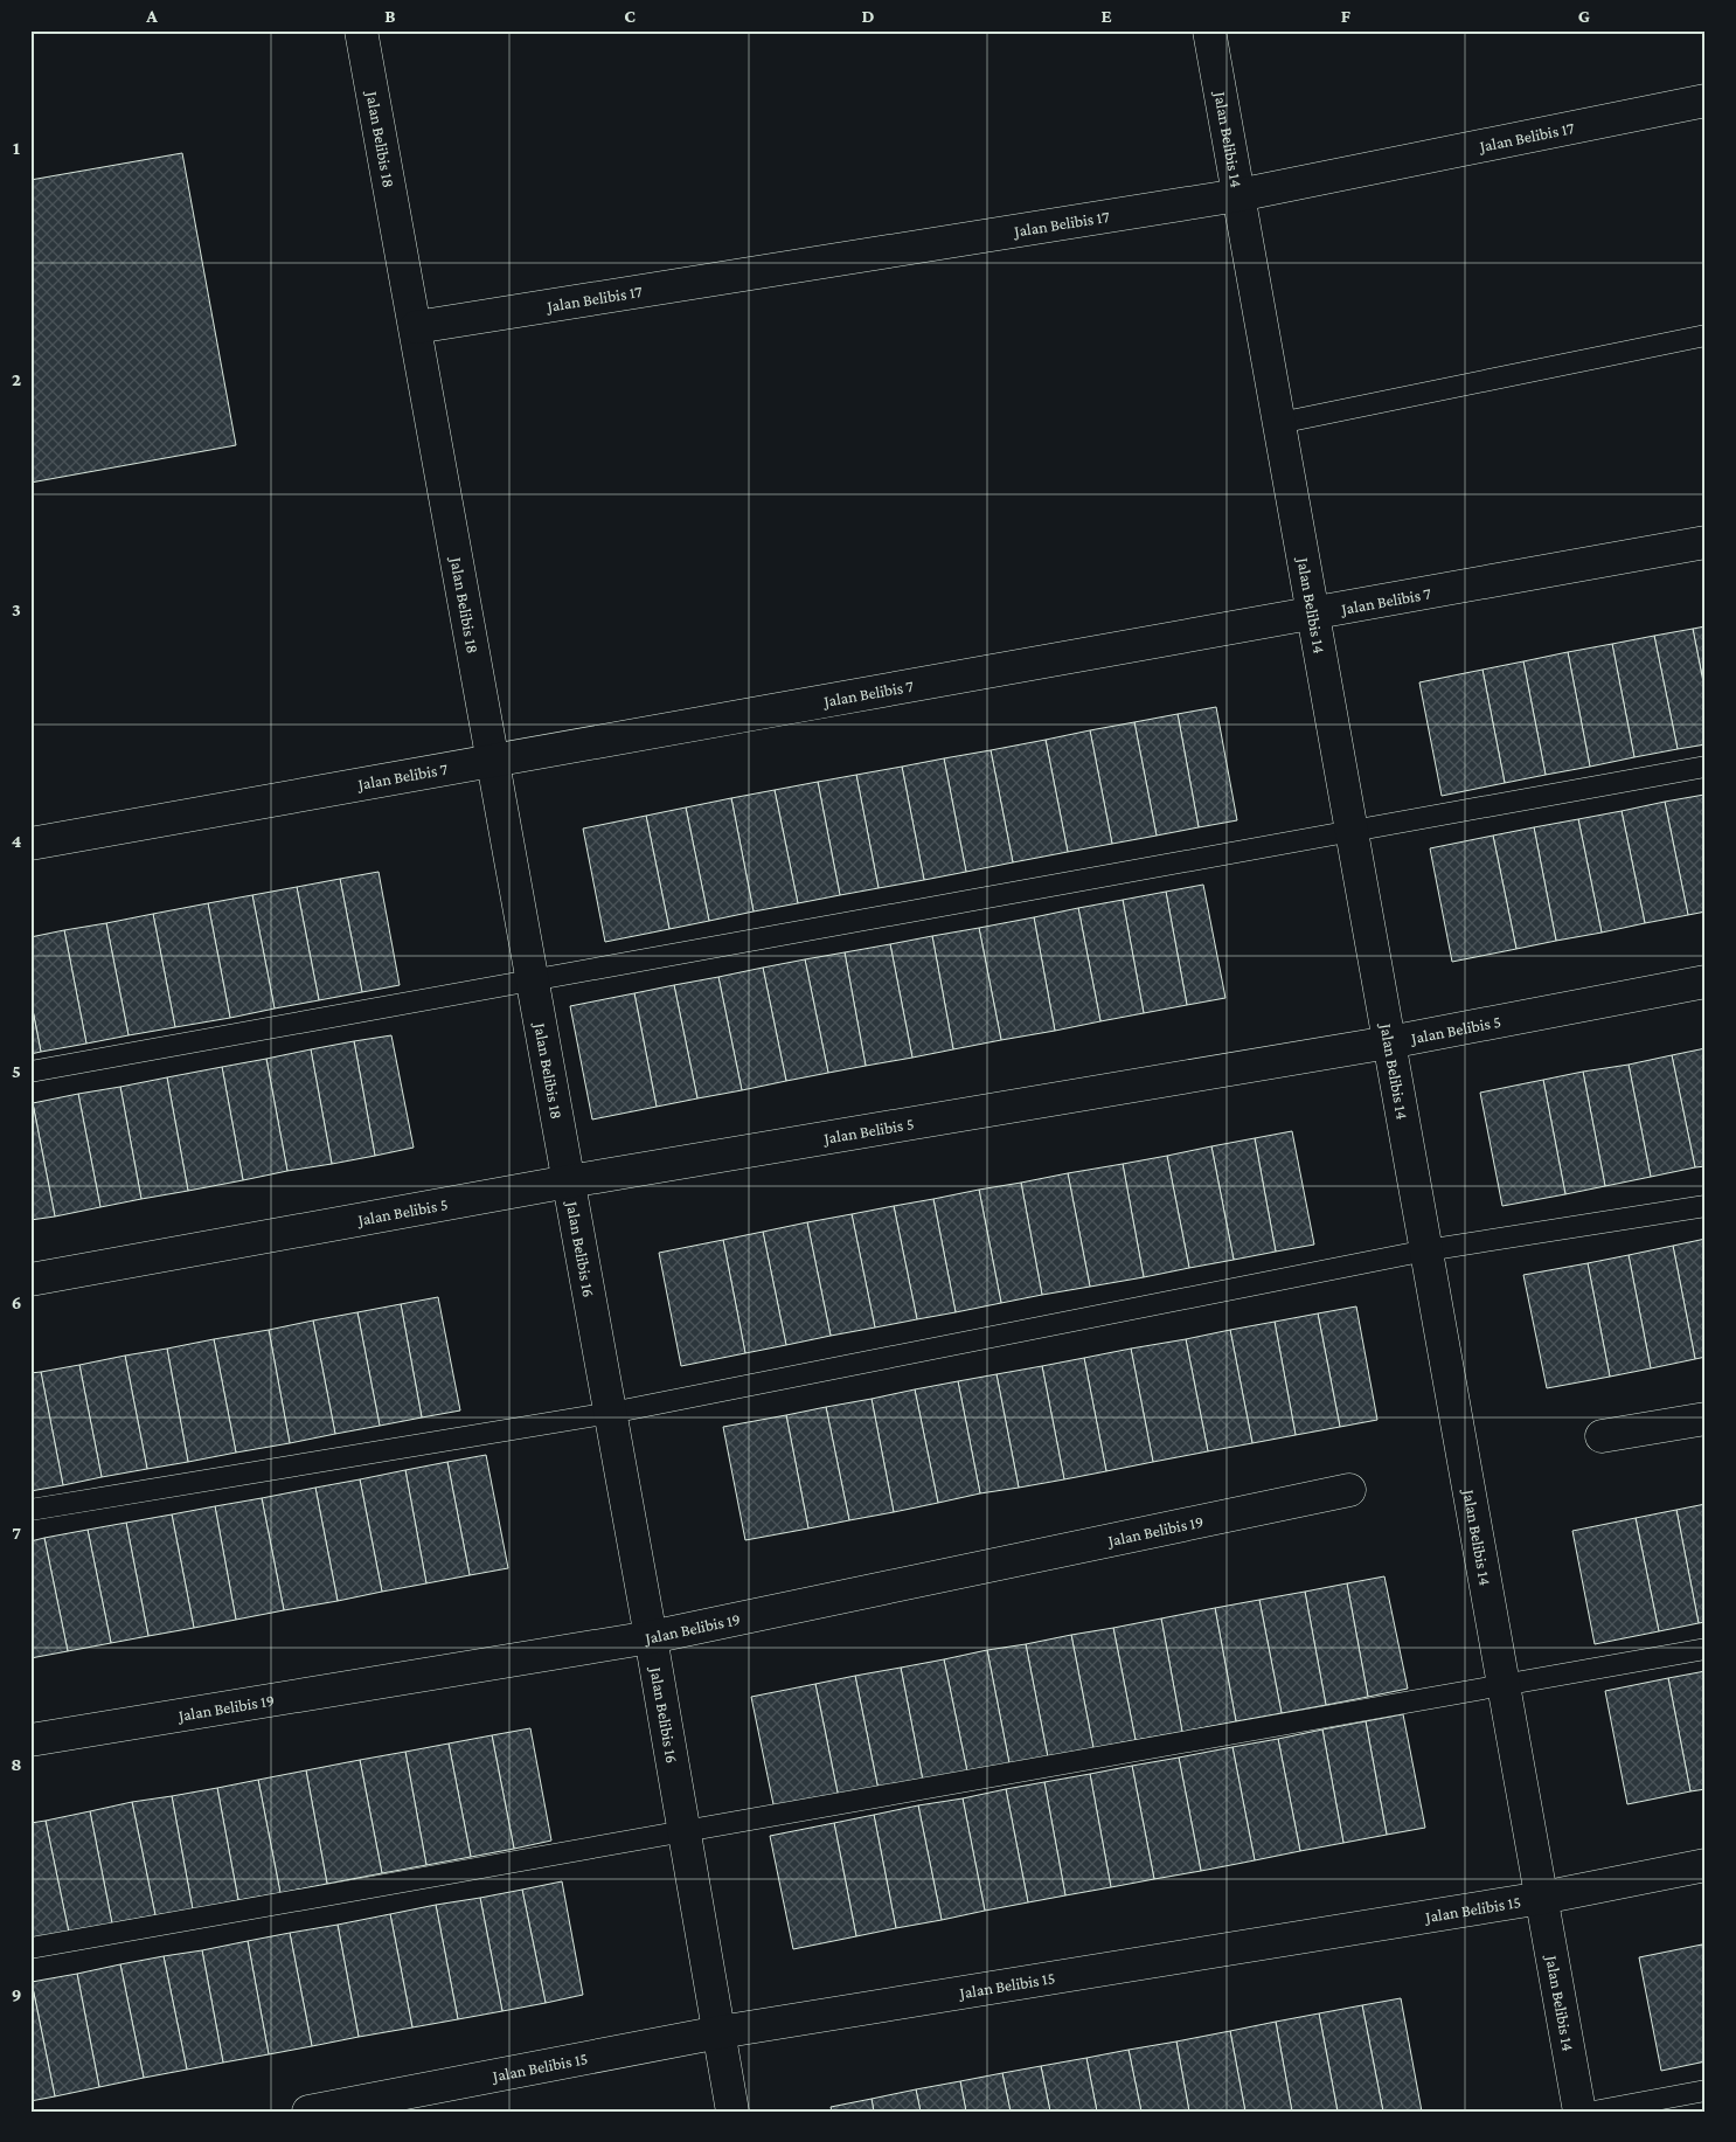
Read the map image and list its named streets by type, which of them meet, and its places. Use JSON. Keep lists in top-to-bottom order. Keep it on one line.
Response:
{"streets":{"street":["Jalan Belibis 17","Jalan Belibis 14","Jalan Belibis 18","Jalan Belibis 7","Jalan Belibis 5","Jalan Belibis 16","Jalan Belibis 19","Jalan Belibis 15"]},"crossings":[["Jalan Belibis 17","Jalan Belibis 14"],["Jalan Belibis 17","Jalan Belibis 18"],["Jalan Belibis 14","Jalan Belibis 7"],["Jalan Belibis 14","Jalan Belibis 5"],["Jalan Belibis 14","Jalan Belibis 15"],["Jalan Belibis 18","Jalan Belibis 7"],["Jalan Belibis 18","Jalan Belibis 5"],["Jalan Belibis 18","Jalan Belibis 16"],["Jalan Belibis 5","Jalan Belibis 16"],["Jalan Belibis 16","Jalan Belibis 19"],["Jalan Belibis 16","Jalan Belibis 15"]],"grid":{"columns":["A","B","C","D","E","F","G"],"rows":["1","2","3","4","5","6","7","8","9"]}}
